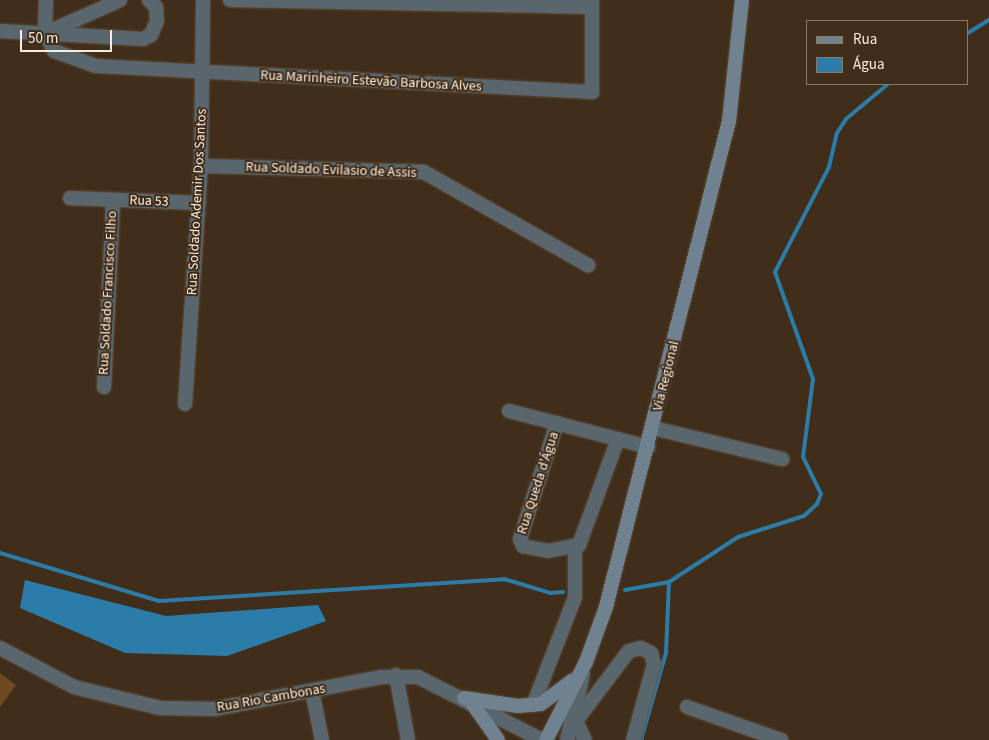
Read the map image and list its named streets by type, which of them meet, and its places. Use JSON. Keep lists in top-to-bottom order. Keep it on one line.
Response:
{"streets":{"main road":["Via Regional"],"street":["Rua Marinheiro Estevão Barbosa Alves","Rua Soldado Evilasio de Assis","Rua 53","Rua Soldado Ademir Dos Santos","Rua Soldado Francisco Filho","Rua Queda d'Água","Rua Rio Cambonas"]},"crossings":[["Rua Marinheiro Estevão Barbosa Alves","Rua Soldado Ademir Dos Santos"],["Rua Soldado Evilasio de Assis","Rua Soldado Ademir Dos Santos"],["Rua 53","Rua Soldado Ademir Dos Santos"],["Rua 53","Rua Soldado Francisco Filho"]],"legend":["Rua","Água"],"scale_bar":"50 m"}
